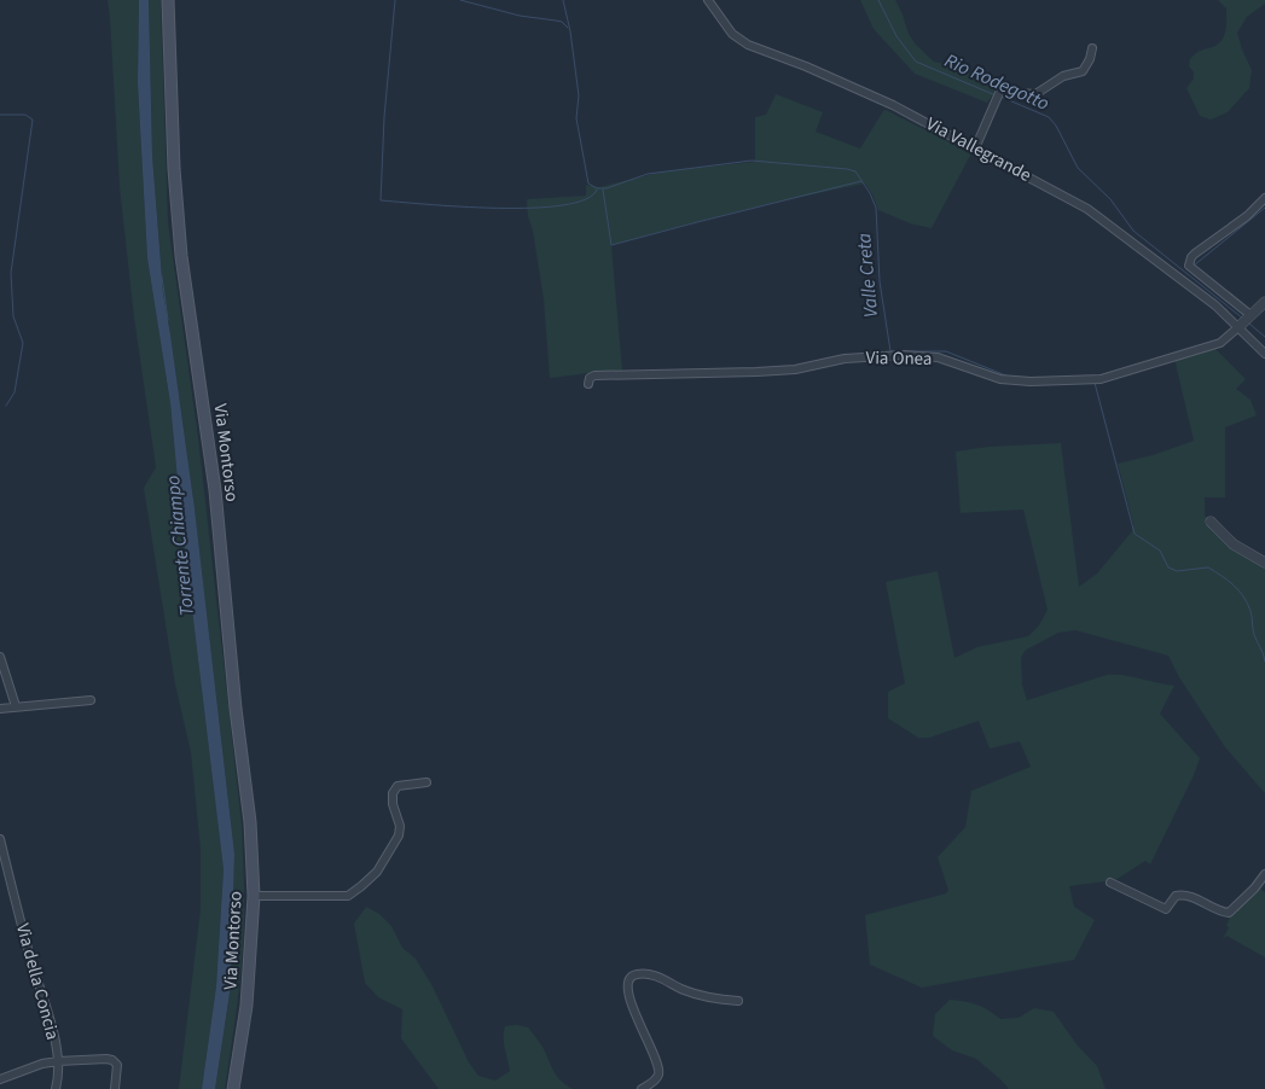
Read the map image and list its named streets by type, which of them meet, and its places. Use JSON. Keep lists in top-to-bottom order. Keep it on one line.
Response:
{"streets":{"main road":["Via Montorso"],"street":["Via Vallegrande","Via Onea","Via della Concia"]},"crossings":[["Via Vallegrande","Via Onea"]],"water":["Rio Rodegotto","Valle Creta","Torrente Chiampo"]}
